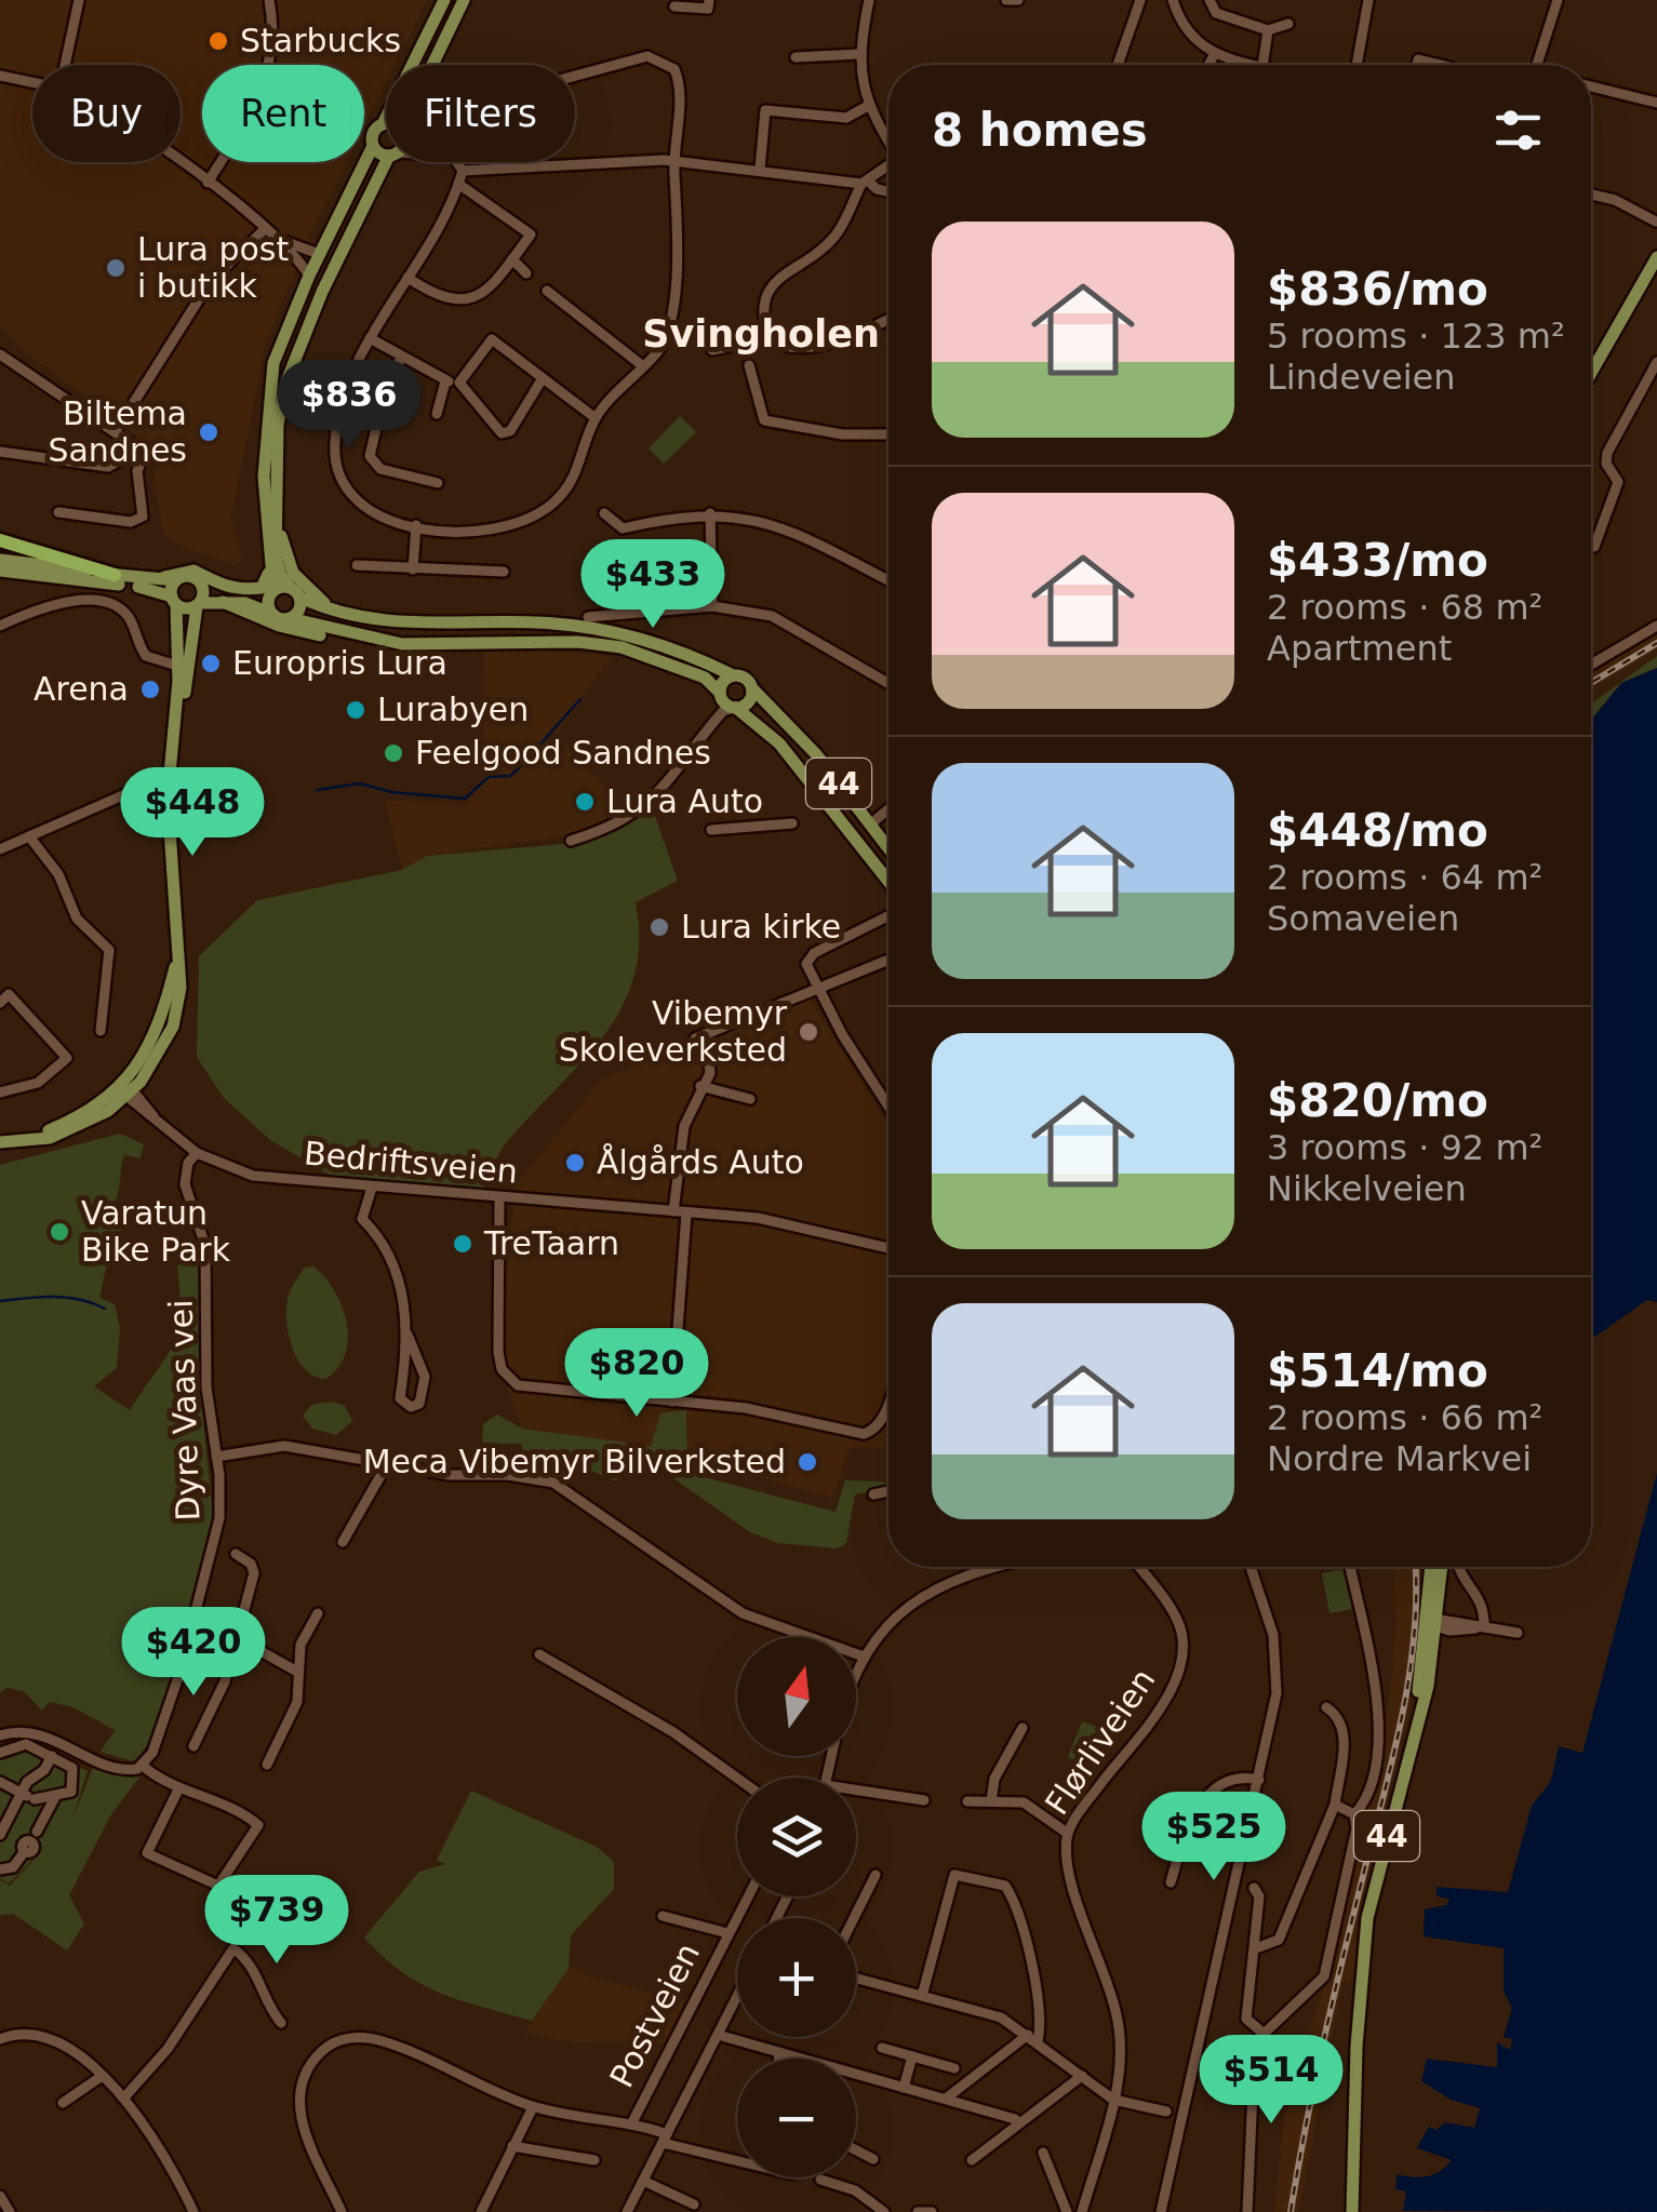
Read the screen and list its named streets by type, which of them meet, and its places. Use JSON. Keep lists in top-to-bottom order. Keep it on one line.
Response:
{"streets":{"main road":["44"],"street":["Bedriftsveien","Dyre Vaas vei","Flørliveien","Postveien"]},"crossings":[["Bedriftsveien","Dyre Vaas vei"]],"districts":["Svingholen"],"places":["Starbucks","Lura post i butikk","Biltema Sandnes","Europris Lura","Arena","Lurabyen","Feelgood Sandnes","Lura Auto","Lura kirke","Vibemyr Skoleverksted","Ålgårds Auto","Varatun Bike Park","TreTaarn","Meca Vibemyr Bilverksted"],"north":"top","page":{"chip":["Buy","Rent","Filters"],"heading":"8 homes","list":[{"name":"$836/mo","note":"5 rooms · 123 m² · Lindeveien"},{"name":"$433/mo","note":"2 rooms · 68 m² · Apartment"},{"name":"$448/mo","note":"2 rooms · 64 m² · Somaveien"},{"name":"$820/mo","note":"3 rooms · 92 m² · Nikkelveien"},{"name":"$514/mo","note":"2 rooms · 66 m² · Nordre Markvei"}],"price":["$836","$433","$448","$820","$420","$525","$739","$514"],"map_buttons":["+","−"]}}
